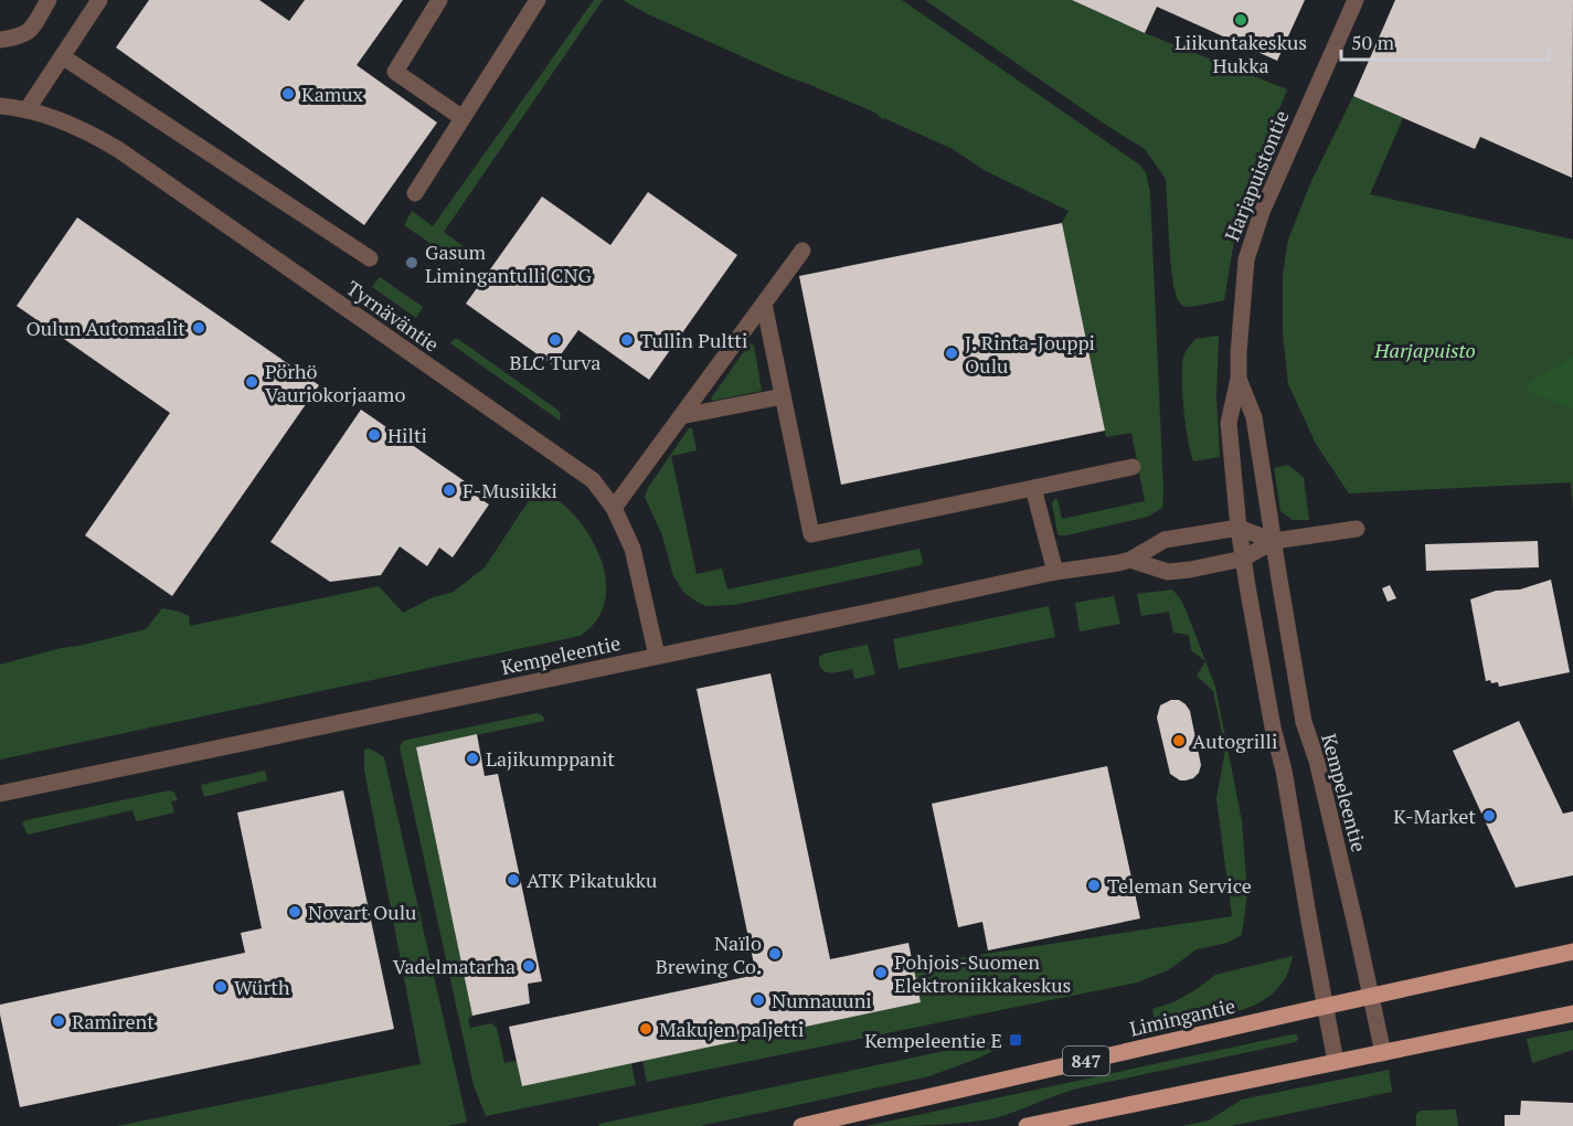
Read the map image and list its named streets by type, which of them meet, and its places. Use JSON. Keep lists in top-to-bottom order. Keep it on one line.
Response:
{"streets":{"main road":["Limingantie","847"],"street":["Harjapuistontie","Tyrnäväntie","Kempeleentie"]},"crossings":[["Harjapuistontie","Kempeleentie"],["Tyrnäväntie","Kempeleentie"],["Kempeleentie","Limingantie"]],"parks":["Harjapuisto"],"places":{"other":["Liikuntakeskus Hukka","Kamux","Gasum Limingantulli CNG","Oulun Automaalit","BLC Turva","Tullin Pultti","J. Rinta-Jouppi Oulu","Pörhö Vauriokorjaamo","Hilti","F-Musiikki","Autogrilli","Lajikumppanit","K-Market","ATK Pikatukku","Teleman Service","Novart Oulu","Naïlo Brewing Co.","Vadelmatarha","Pohjois-Suomen Elektroniikkakeskus","Würth","Nunnauuni","Ramirent","Makujen paljetti"],"transit":["Kempeleentie E"]},"scale_bar":"50 m"}
